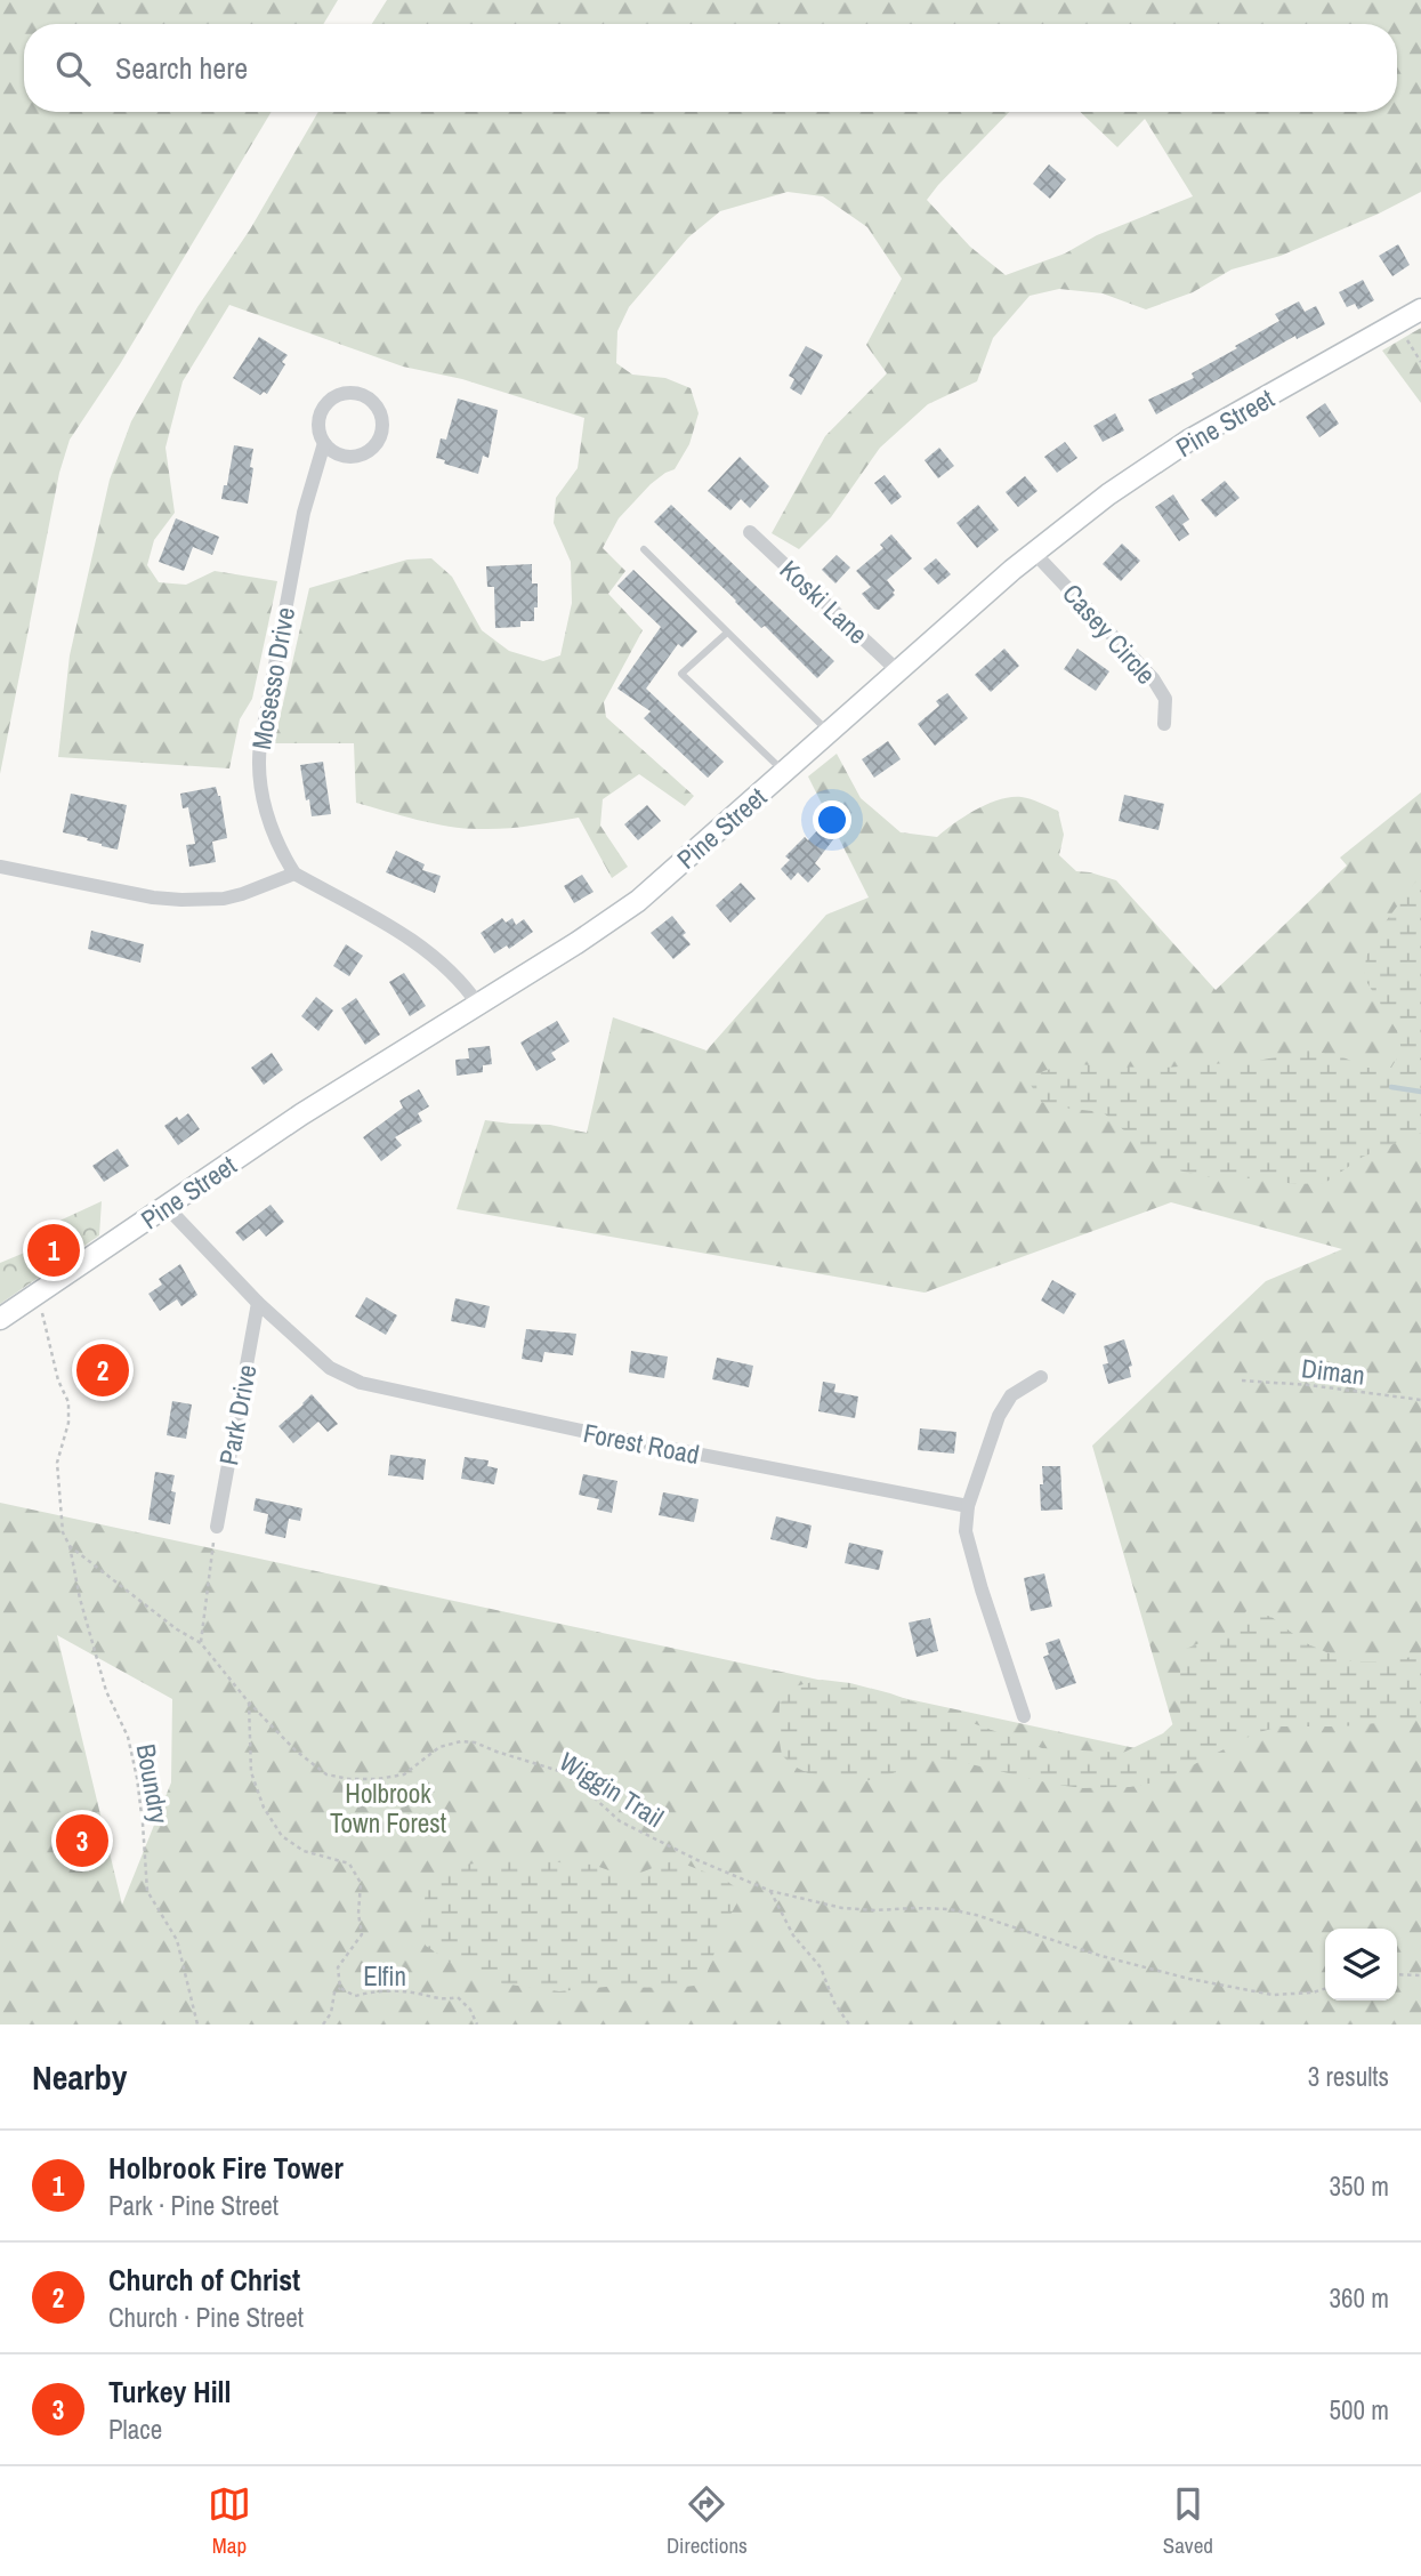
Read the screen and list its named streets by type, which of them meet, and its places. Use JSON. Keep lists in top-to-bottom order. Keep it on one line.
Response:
{"streets":{"main road":["Pine Street"],"street":["Koski Lane","Casey Circle","Mosesso Drive","Park Drive","Forest Road"],"path":["Diman","Boundry","Wiggin Trail","Elfin"]},"crossings":[["Pine Street","Koski Lane"],["Pine Street","Casey Circle"],["Pine Street","Forest Road"],["Park Drive","Forest Road"],["Boundry","Wiggin Trail"],["Wiggin Trail","Elfin"]],"parks":["Holbrook Town Forest"],"page":{"search":"Search here","pins":["1","2","3"],"heading":["Nearby","3 results"],"list":[{"mark":"1","name":"Holbrook Fire Tower","note":"Park · Pine Street","value":"350 m"},{"mark":"2","name":"Church of Christ","note":"Church · Pine Street","value":"360 m"},{"mark":"3","name":"Turkey Hill","note":"Place","value":"500 m"}],"nav":["Map","Directions","Saved"]}}
